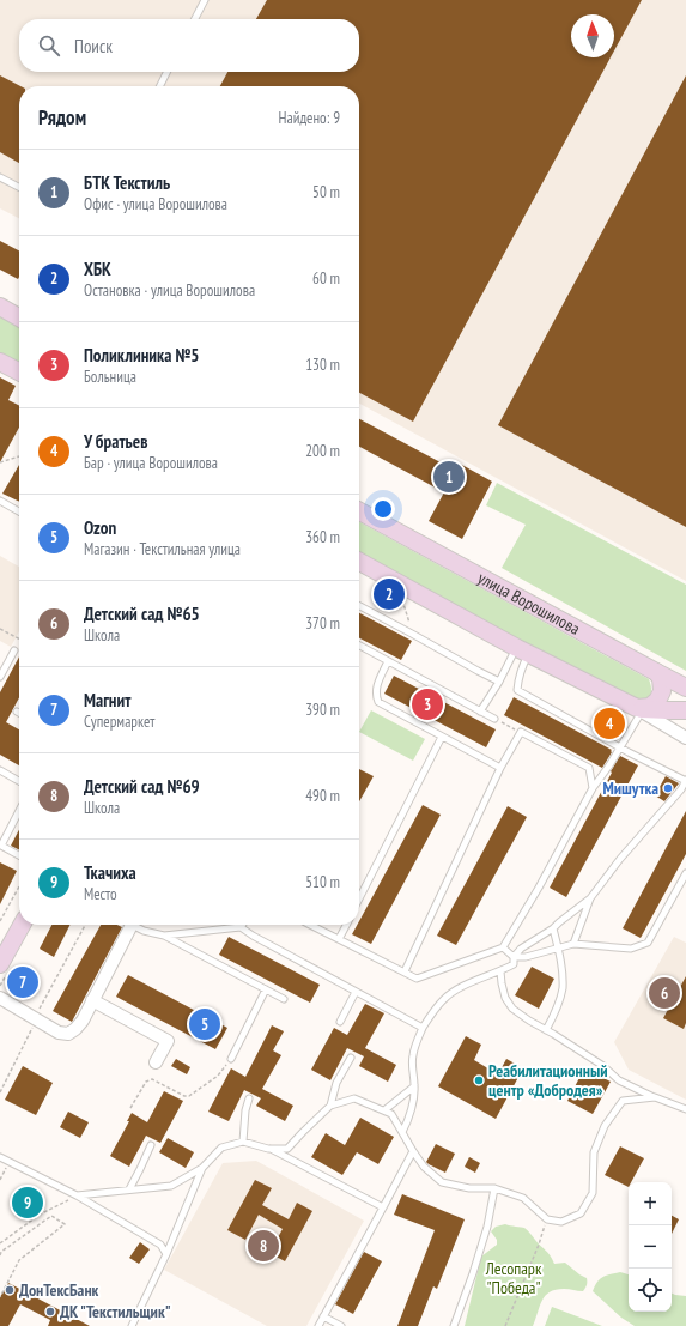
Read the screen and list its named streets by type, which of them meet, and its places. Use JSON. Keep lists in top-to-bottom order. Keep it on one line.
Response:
{"streets":{"main road":["улица Ворошилова"]},"parks":["Лесопарк \"Победа\""],"places":["Мишутка","Реабилитационный центр «Добродея»","ДонТексБанк","ДК \"Текстильщик\""],"north":"top","page":{"search":"Поиск","heading":["Рядом","Найдено: 9"],"list":[{"mark":"1","name":"БТК Текстиль","note":"Офис · улица Ворошилова","value":"50 m"},{"mark":"2","name":"ХБК","note":"Остановка · улица Ворошилова","value":"60 m"},{"mark":"3","name":"Поликлиника №5","note":"Больница","value":"130 m"},{"mark":"4","name":"У братьев","note":"Бар · улица Ворошилова","value":"200 m"},{"mark":"5","name":"Ozon","note":"Магазин · Текстильная улица","value":"360 m"},{"mark":"6","name":"Детский сад №65","note":"Школа","value":"370 m"},{"mark":"7","name":"Магнит","note":"Супермаркет","value":"390 m"},{"mark":"8","name":"Детский сад №69","note":"Школа","value":"490 m"},{"mark":"9","name":"Ткачиха","note":"Место","value":"510 m"}],"pins":["1","2","3","4","7","6","5","9","8"],"map_buttons":["+","−"]}}
